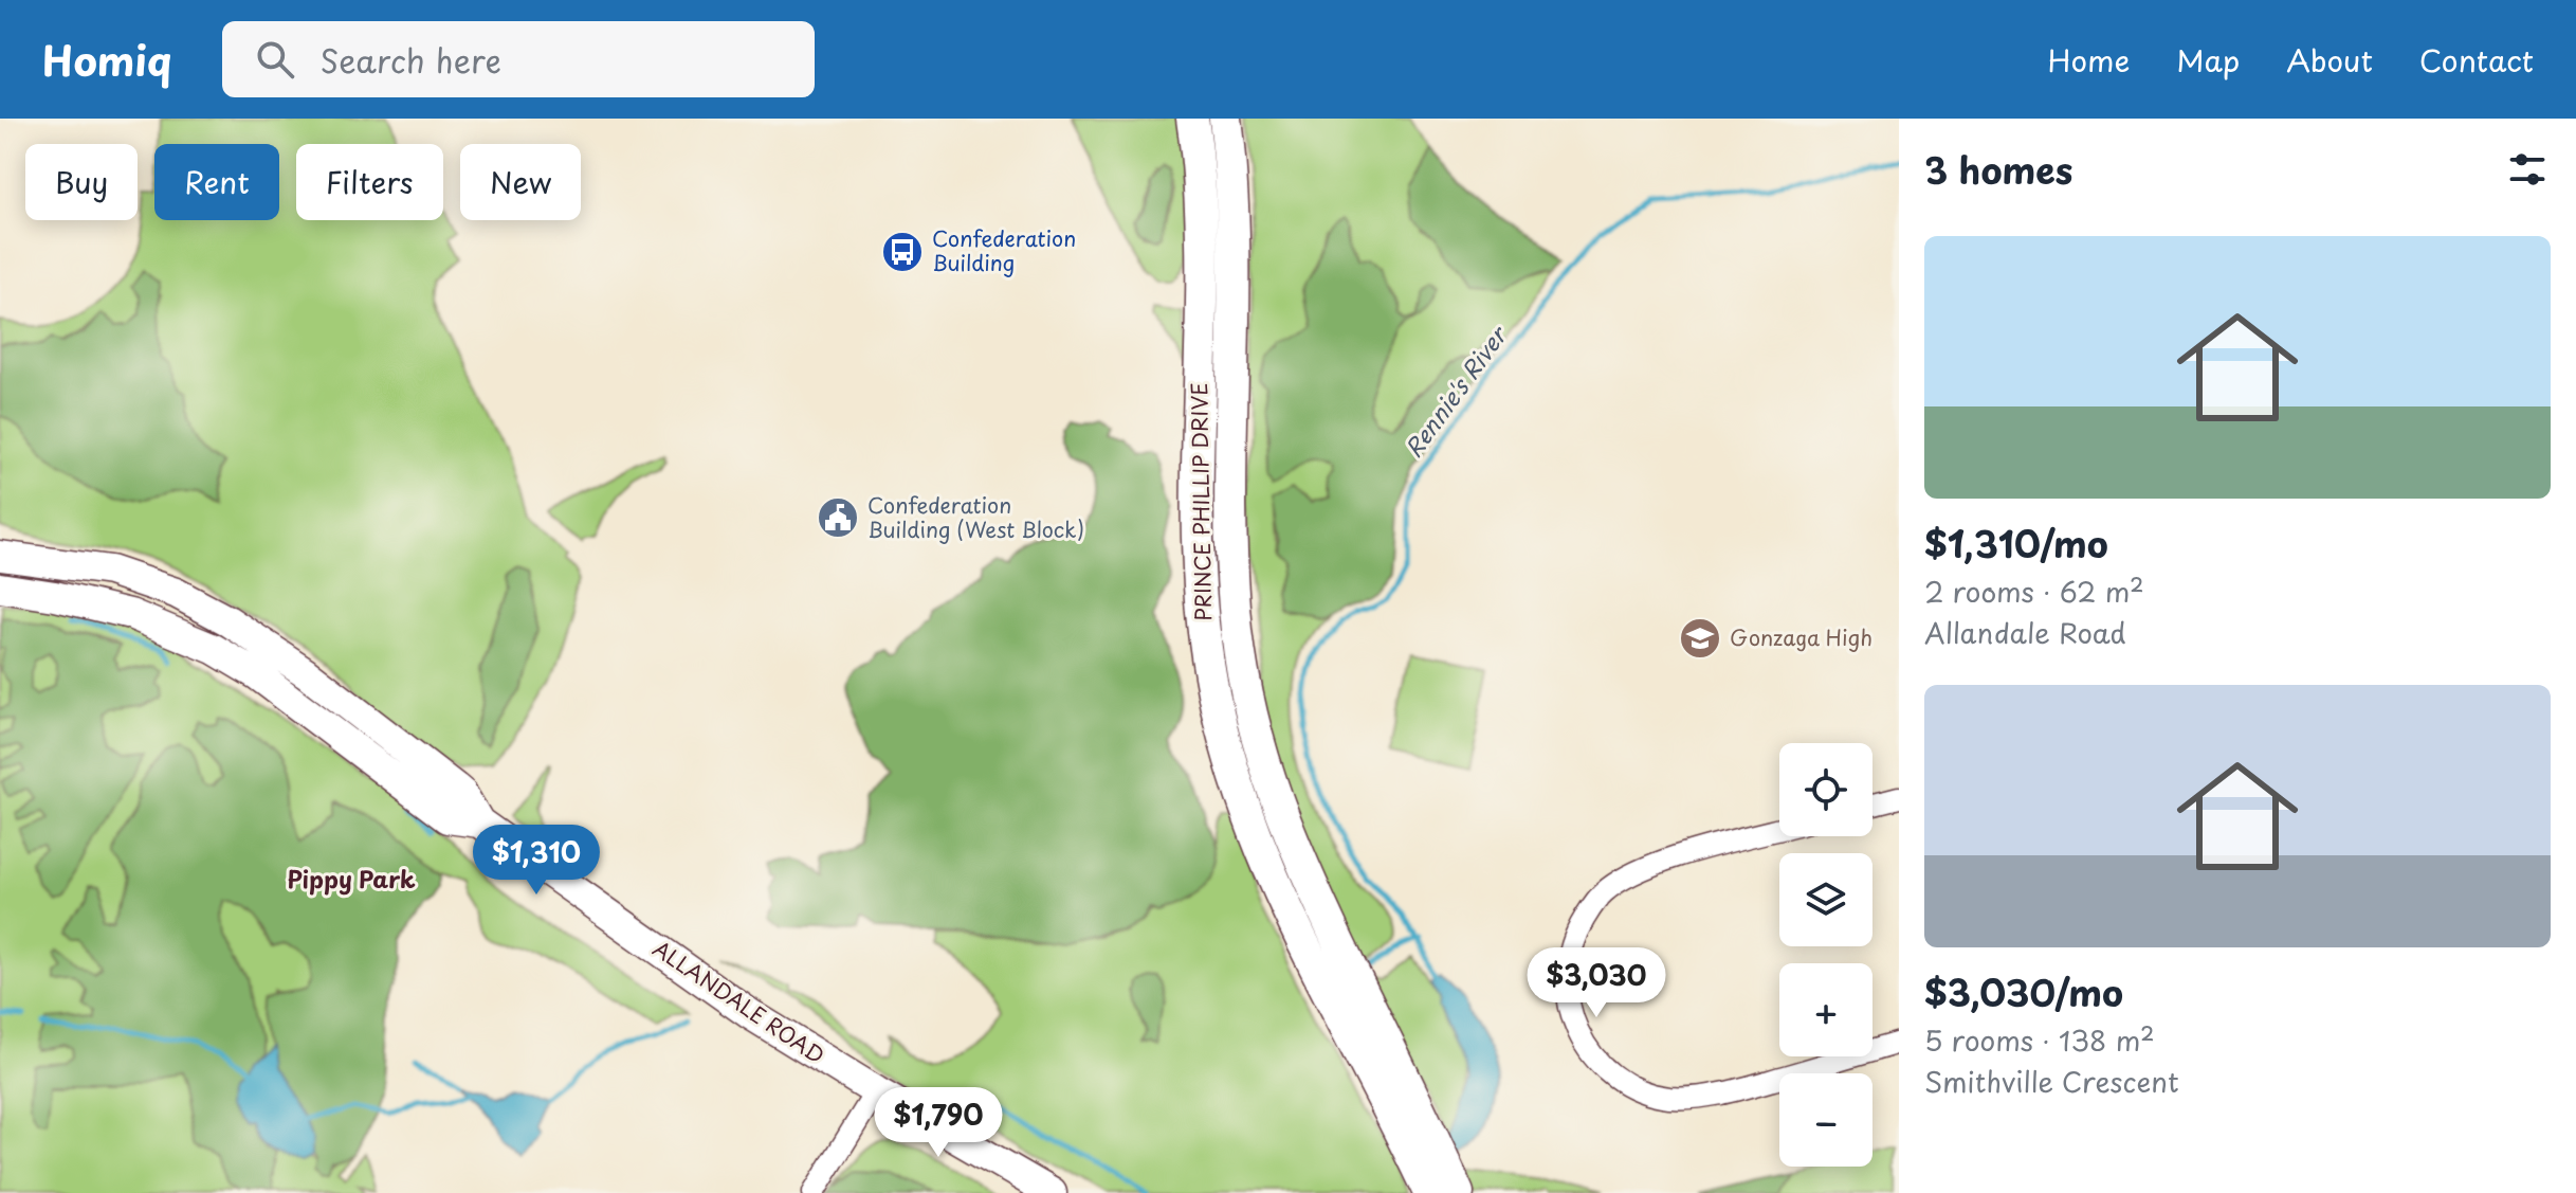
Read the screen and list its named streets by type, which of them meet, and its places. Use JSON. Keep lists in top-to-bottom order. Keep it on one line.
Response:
{"streets":{"main road":["PRINCE PHILLIP DRIVE","ALLANDALE ROAD"]},"districts":["Pippy Park"],"water":["Rennie's River"],"places":{"bus stop":["Confederation Building"],"public building":["Confederation Building (West Block)"],"school or university":["Gonzaga High"]},"page":{"header":"Homiq","search":"Search here","nav":["Home","Map","About","Contact"],"heading":"3 homes","chip":["Buy","Rent","Filters","New"],"list":[{"name":"$1,310/mo","note":"2 rooms · 62 m² · Allandale Road"},{"name":"$3,030/mo","note":"5 rooms · 138 m² · Smithville Crescent"}],"map_buttons":["+","−"],"price":["$1,310","$3,030","$1,790"]}}
